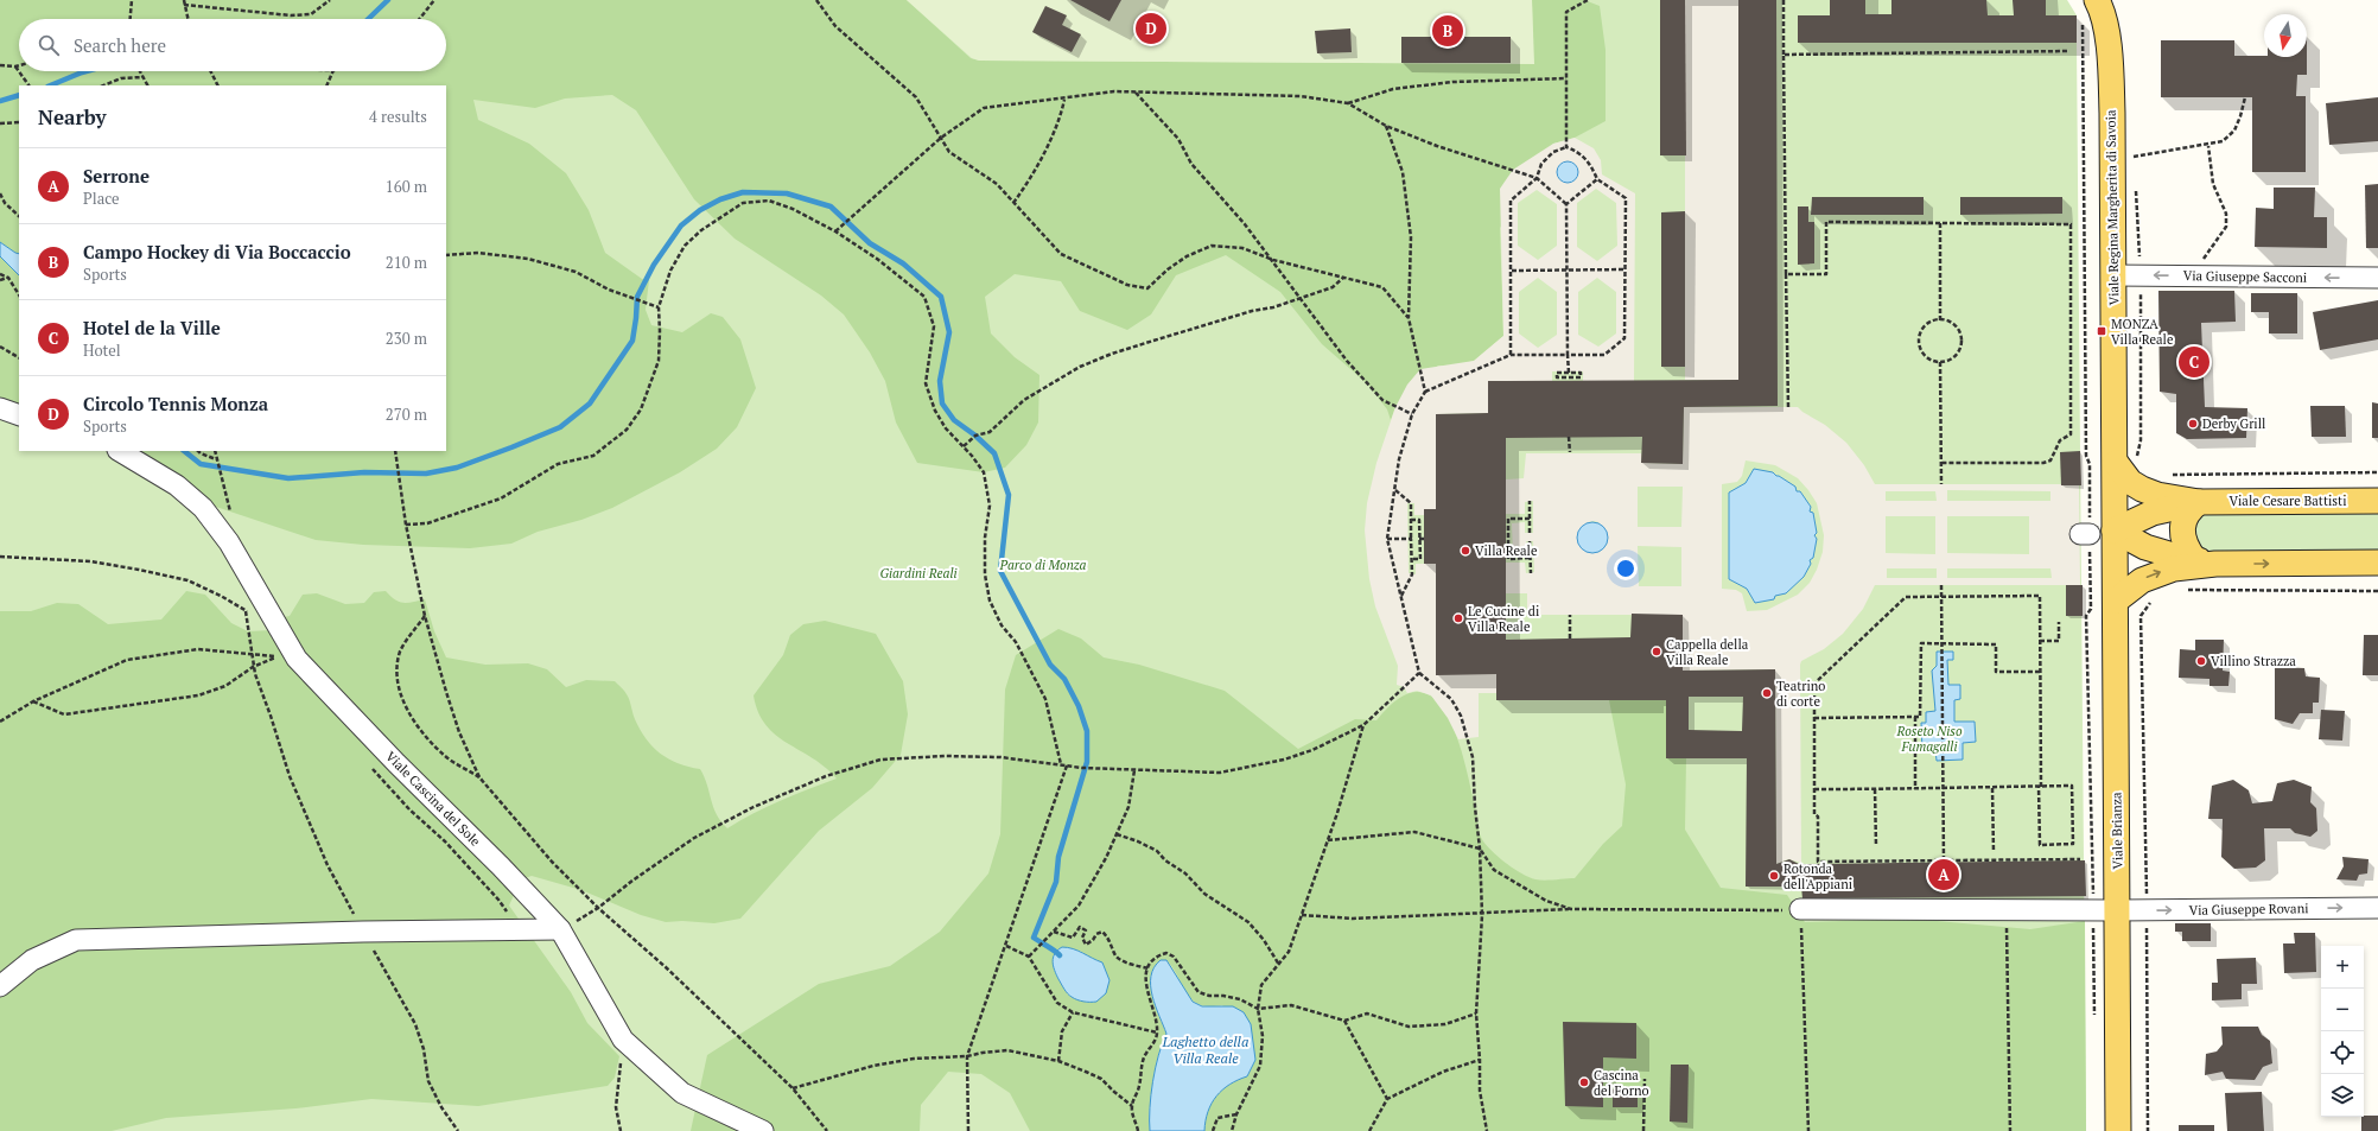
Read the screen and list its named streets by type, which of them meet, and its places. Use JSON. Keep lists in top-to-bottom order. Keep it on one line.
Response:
{"streets":{"main road":["Viale Regina Margherita di Savoia","Viale Cesare Battisti","Viale Brianza"],"street":["Via Giuseppe Sacconi","Viale Cascina del Sole","Via Giuseppe Rovani"]},"crossings":[["Viale Regina Margherita di Savoia","Via Giuseppe Sacconi"],["Viale Regina Margherita di Savoia","Viale Cesare Battisti"],["Viale Regina Margherita di Savoia","Viale Brianza"],["Viale Cesare Battisti","Viale Brianza"],["Viale Brianza","Via Giuseppe Rovani"]],"one_way":["Via Giuseppe Sacconi","Via Giuseppe Rovani"],"water":["Laghetto della Villa Reale"],"parks":["Parco di Monza","Giardini Reali","Roseto Niso Fumagalli"],"places":{"transit":["MONZA Villa Reale"],"other":["Derby Grill","Villa Reale","Le Cucine di Villa Reale","Cappella della Villa Reale","Villino Strazza","Teatrino di corte","Rotonda dell'Appiani","Cascina del Forno"]},"north":"bottom","page":{"pins":["D","B","C","A"],"search":"Search here","heading":["Nearby","4 results"],"list":[{"mark":"A","name":"Serrone","note":"Place","value":"160 m"},{"mark":"B","name":"Campo Hockey di Via Boccaccio","note":"Sports","value":"210 m"},{"mark":"C","name":"Hotel de la Ville","note":"Hotel","value":"230 m"},{"mark":"D","name":"Circolo Tennis Monza","note":"Sports","value":"270 m"}],"map_buttons":["+","−"]}}
